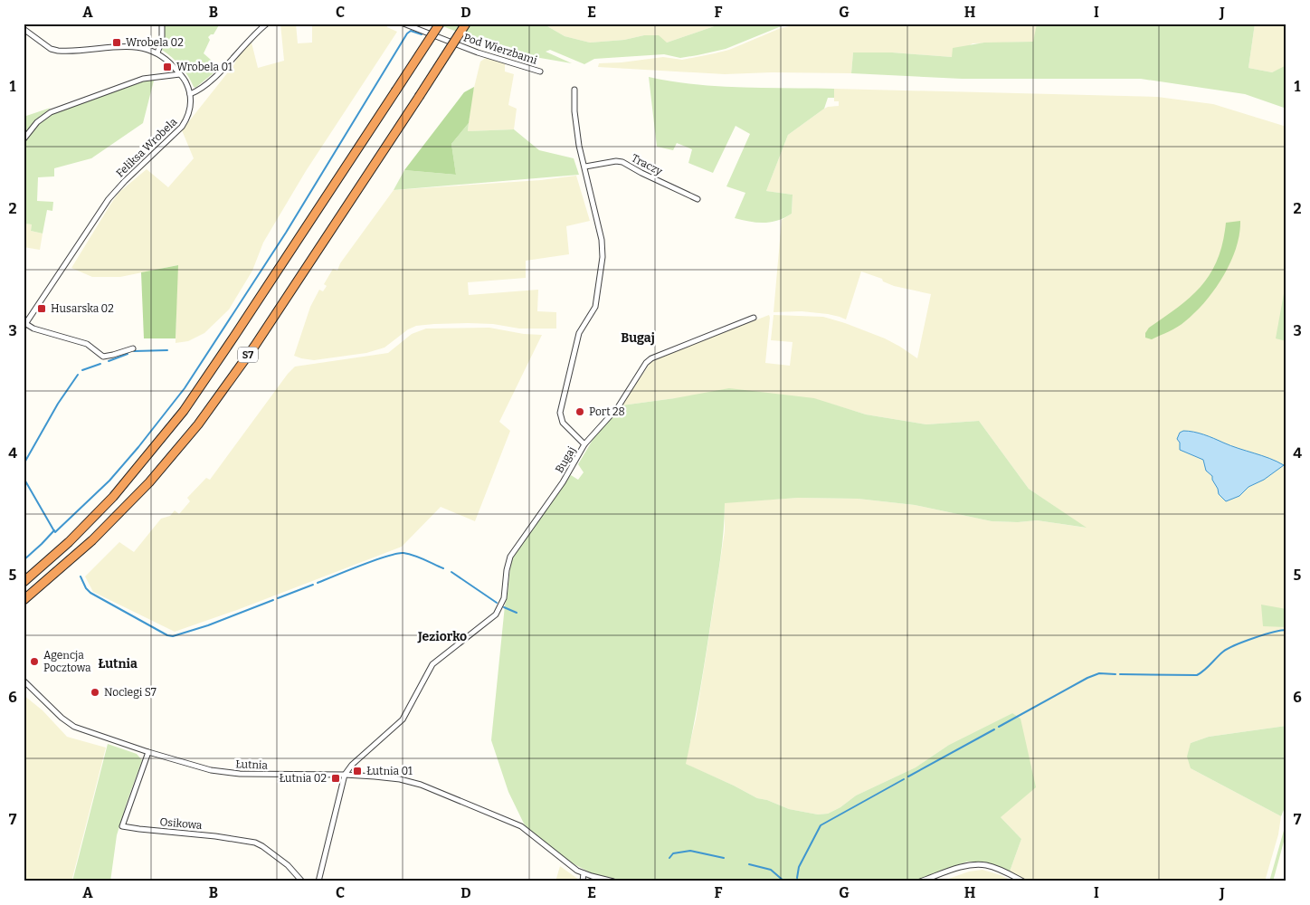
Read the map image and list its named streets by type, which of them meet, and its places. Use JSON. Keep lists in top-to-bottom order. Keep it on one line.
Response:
{"streets":{"highway":["S7"],"street":["Pod Wierzbami","Feliksa Wrobela","Traczy","Bugaj","Łutnia","Osikowa"]},"crossings":[["Traczy","Bugaj"],["Bugaj","Łutnia"],["Łutnia","Osikowa"]],"districts":["Bugaj","Jeziorko","Łutnia"],"places":{"transit":["Wrobela 02","Wrobela 01","Husarska 02","Łutnia 01","Łutnia 02"],"other":["Port 28","Agencja Pocztowa","Noclegi S7"]},"grid":{"columns":["A","B","C","D","E","F","G","H","I","J"],"rows":["1","2","3","4","5","6","7"]}}
